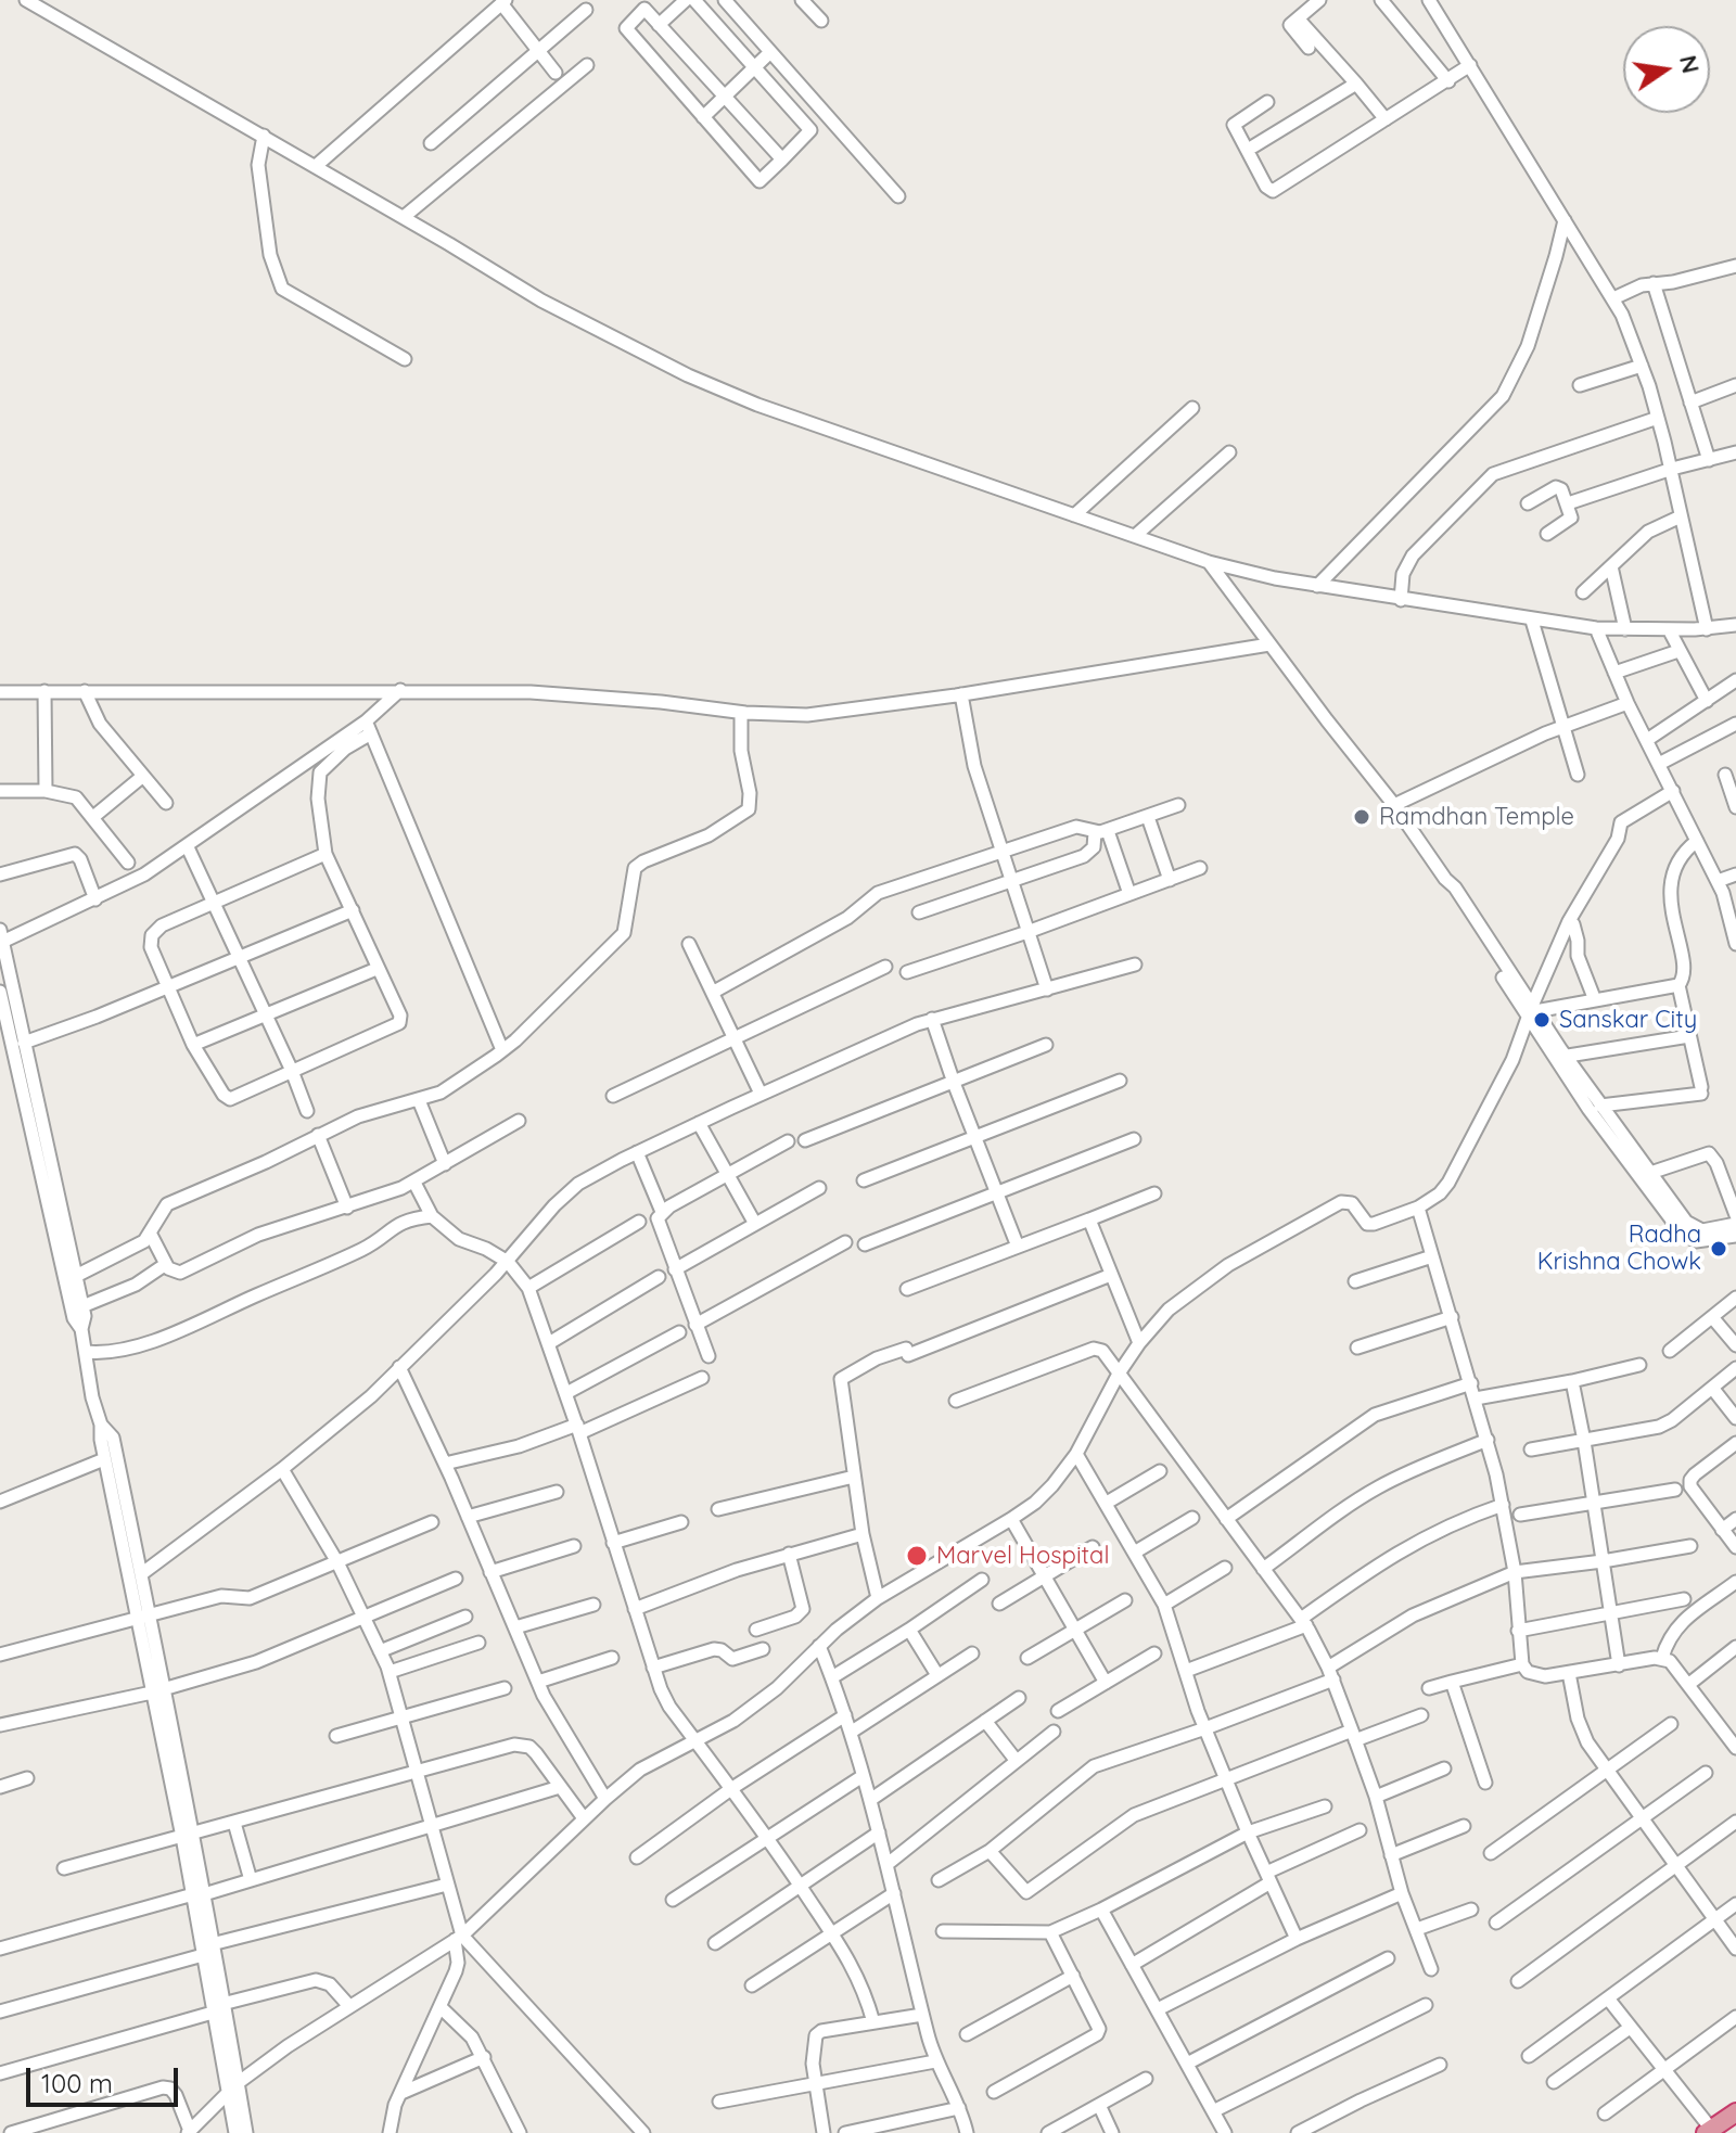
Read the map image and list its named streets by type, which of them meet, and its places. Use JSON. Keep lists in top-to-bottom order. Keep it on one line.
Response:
{"places":["Ramdhan Temple","Sanskar City","Radha Krishna Chowk","Marvel Hospital"],"scale_bar":"100 m","north":"right"}
